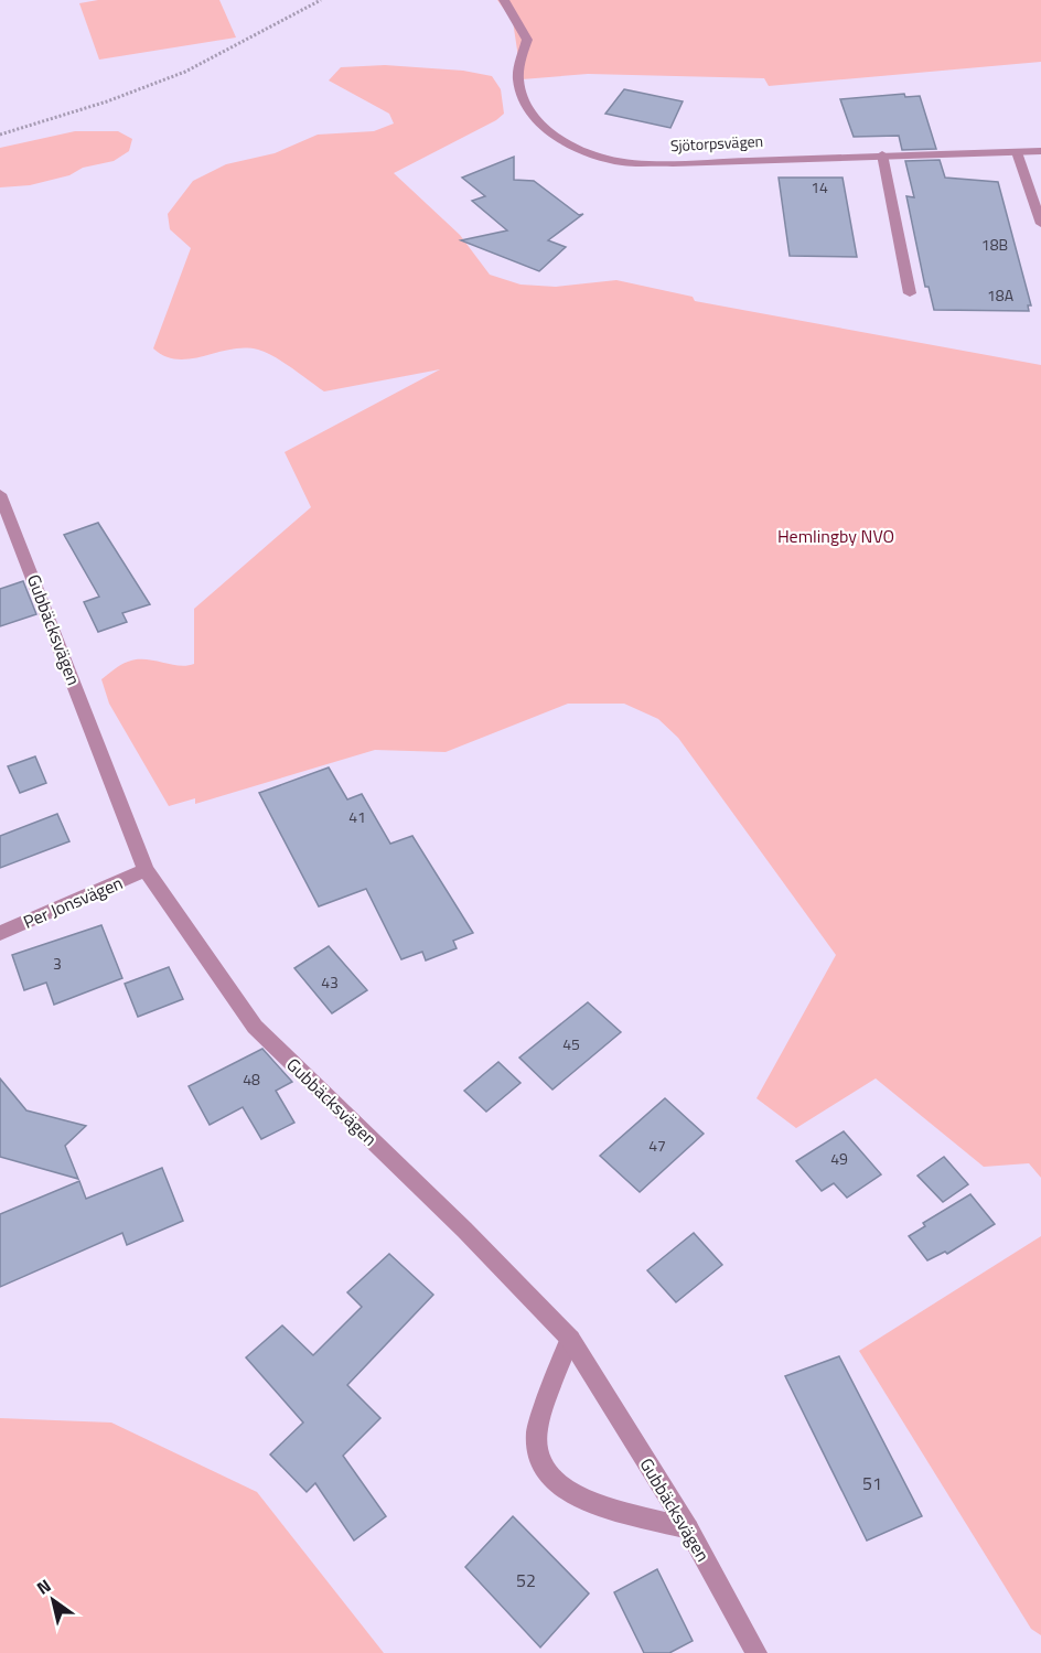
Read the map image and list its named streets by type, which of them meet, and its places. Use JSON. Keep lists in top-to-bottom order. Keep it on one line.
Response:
{"streets":{"street":["Sjötorpsvägen","Gubbäcksvägen","Per Jonsvägen"]},"crossings":[["Gubbäcksvägen","Per Jonsvägen"]],"parks":["Hemlingby NVO"],"house_numbers":["14","18B","18A","41","3","43","45","48","47","49","51","52"],"north":"top left"}
